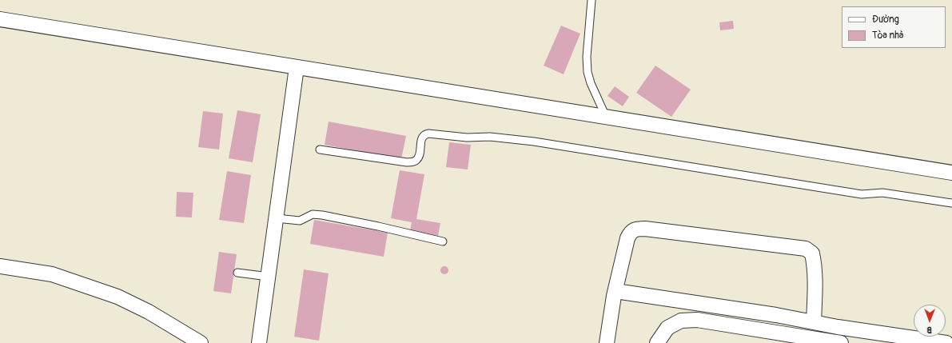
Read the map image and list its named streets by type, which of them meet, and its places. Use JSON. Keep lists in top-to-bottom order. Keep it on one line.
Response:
{"legend":["Đường","Tòa nhà"],"north":"bottom"}
